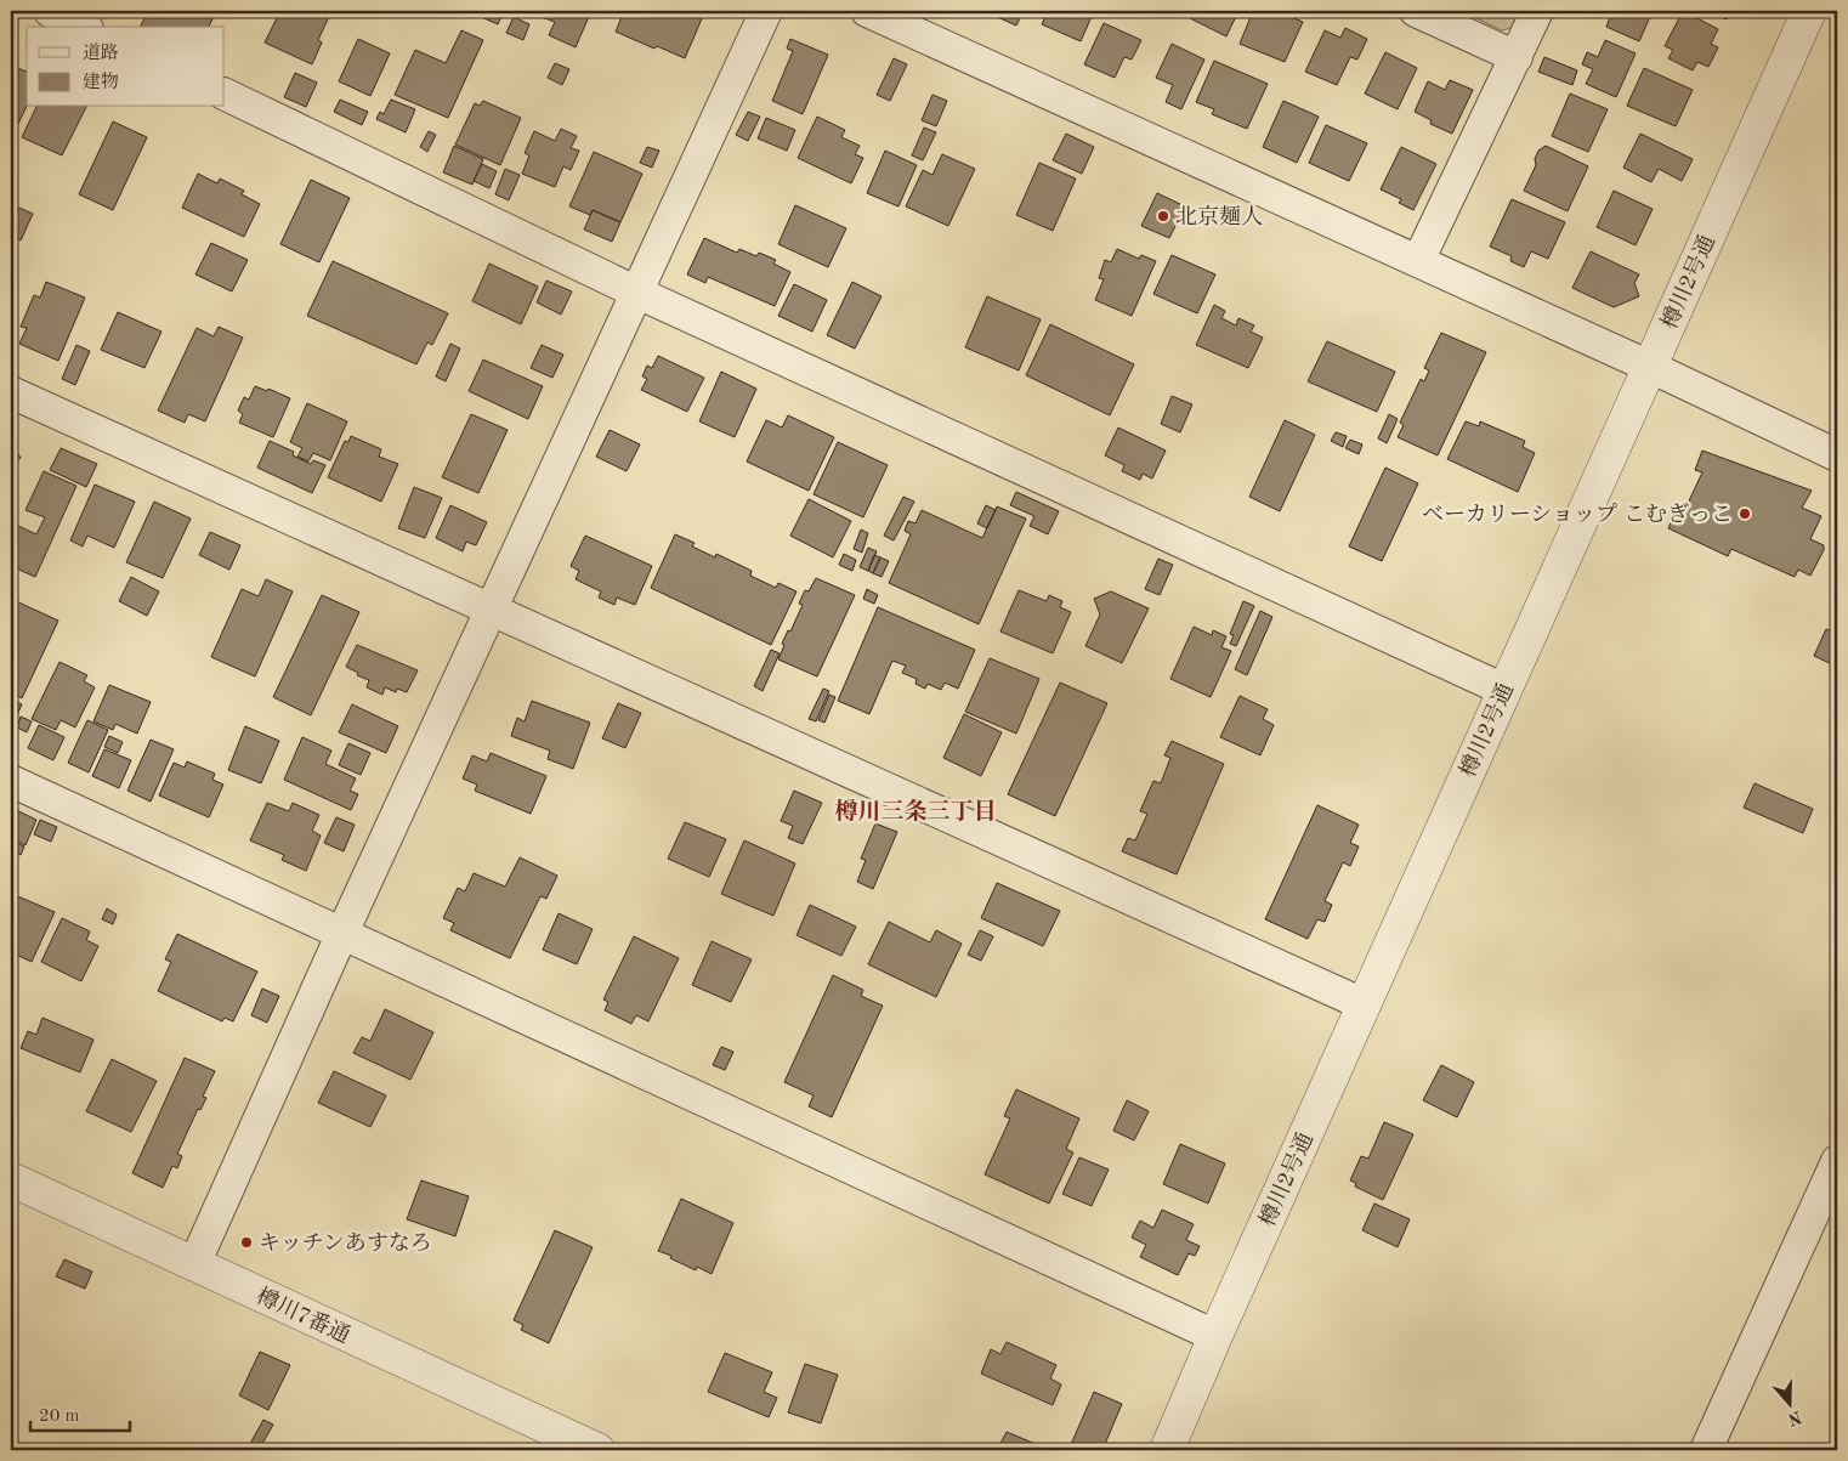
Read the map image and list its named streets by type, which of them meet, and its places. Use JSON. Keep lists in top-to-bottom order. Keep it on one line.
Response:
{"streets":{"street":["樽川2号通","樽川7番通"]},"districts":["樽川三条三丁目"],"places":["北京麺人","ベーカリーショップ こむぎっこ","キッチンあすなろ"],"legend":["道路","建物"],"scale_bar":"20 m","north":"bottom"}
